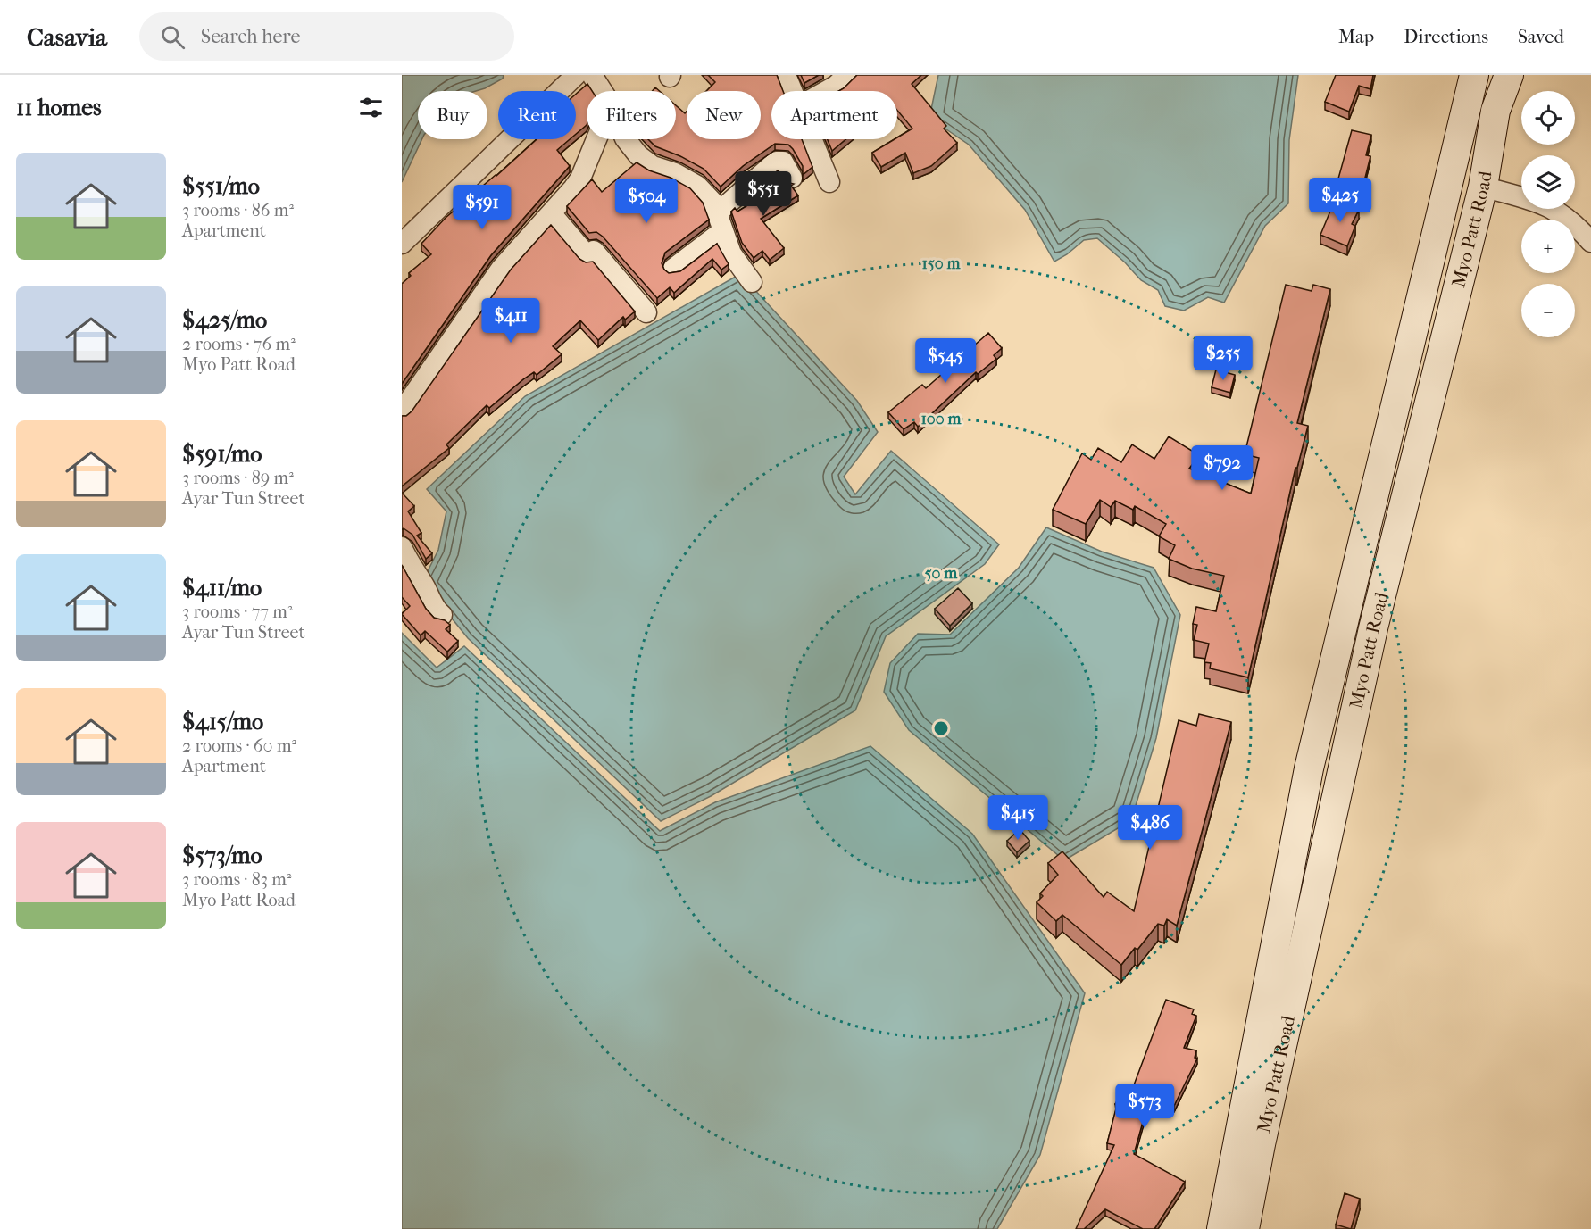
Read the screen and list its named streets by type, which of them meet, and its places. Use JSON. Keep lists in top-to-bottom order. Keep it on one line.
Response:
{"streets":{"main road":["Myo Patt Road"]},"page":{"header":"Casavia","search":"Search here","nav":["Map","Directions","Saved"],"heading":"11 homes","map_buttons":["+","−"],"chip":["Buy","Rent","Filters","New","Apartment"],"list":[{"name":"$551/mo","note":"3 rooms · 86 m² · Apartment"},{"name":"$425/mo","note":"2 rooms · 76 m² · Myo Patt Road"},{"name":"$591/mo","note":"3 rooms · 89 m² · Ayar Tun Street"},{"name":"$411/mo","note":"3 rooms · 77 m² · Ayar Tun Street"},{"name":"$415/mo","note":"2 rooms · 60 m² · Apartment"},{"name":"$573/mo","note":"3 rooms · 83 m² · Myo Patt Road"}],"price":["$551","$425","$504","$591","$411","$255","$545","$792","$415","$486","$573"]},"rings":["150 m","100 m","50 m"]}
